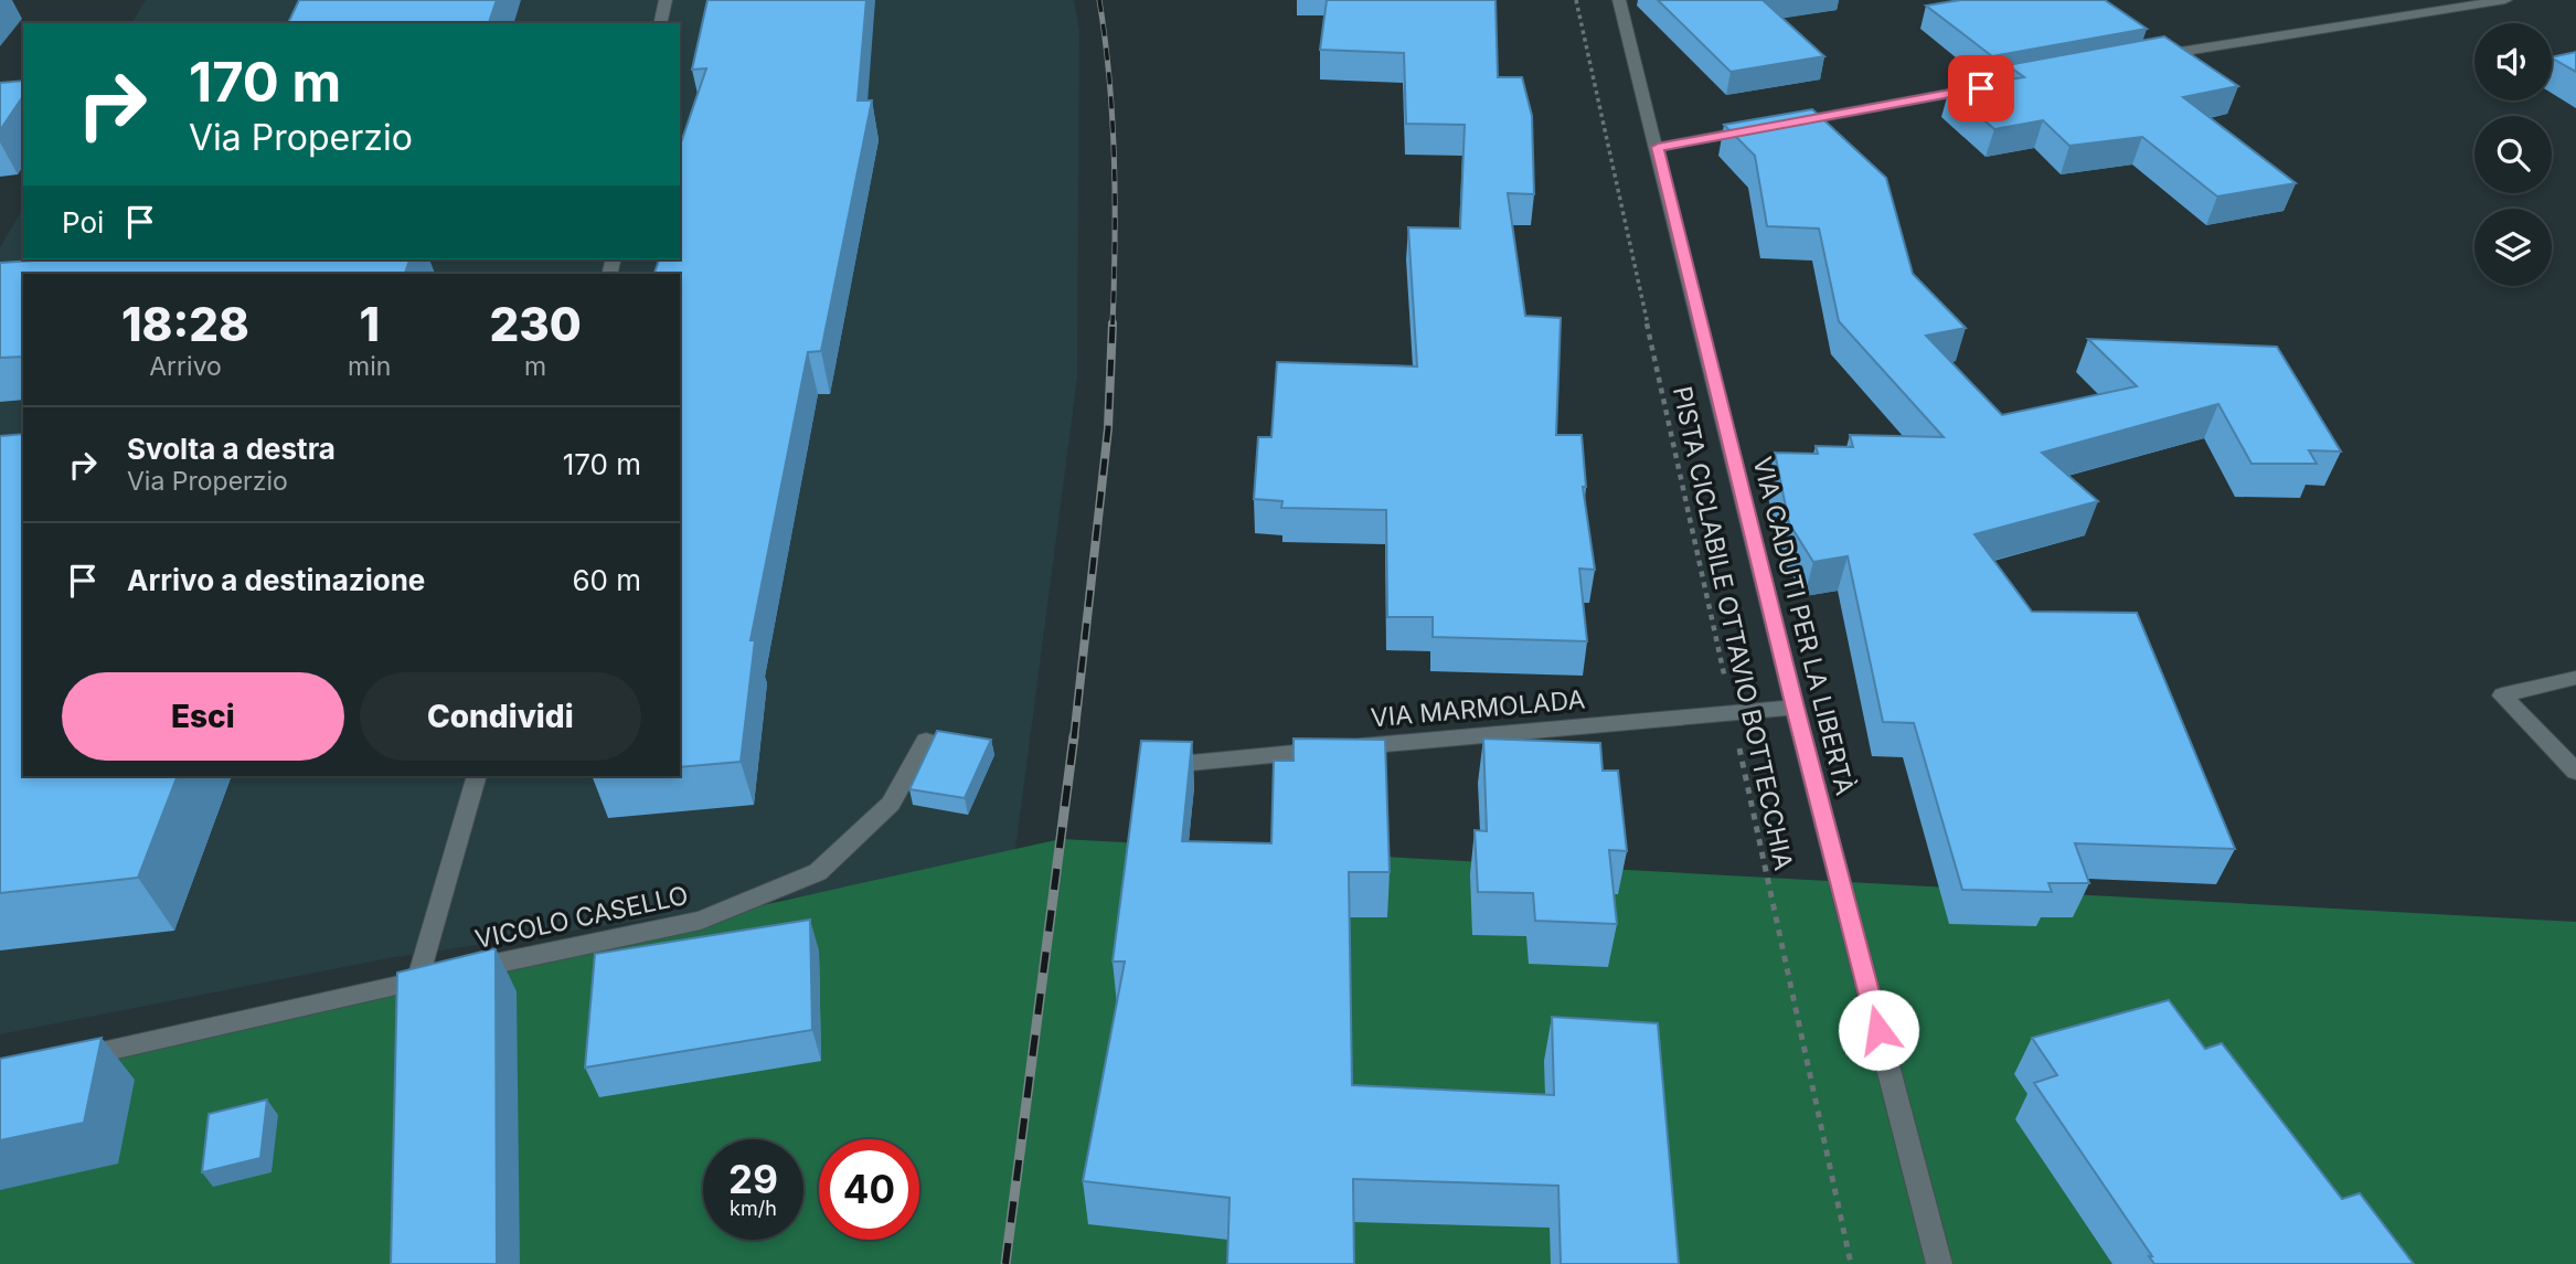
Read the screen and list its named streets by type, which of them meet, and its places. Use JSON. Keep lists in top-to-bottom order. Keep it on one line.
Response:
{"streets":{"street":["VIA CADUTI PER LA LIBERTÀ","VIA MARMOLADA","VICOLO CASELLO"],"path":["PISTA CICLABILE OTTAVIO BOTTECCHIA"]},"crossings":[["VIA CADUTI PER LA LIBERTÀ","VIA MARMOLADA"],["PISTA CICLABILE OTTAVIO BOTTECCHIA","VIA MARMOLADA"]],"page":{"turn":["170 m","Via Properzio"],"then":"Poi","eta":["18:28","Arrivo","1","min","230","m"],"list":[{"name":"Svolta a destra","note":"Via Properzio","value":"170 m"},{"name":"Arrivo a destinazione","value":"60 m"}],"buttons":["Esci","Condividi"],"speed":"29 km/h","limit":"40"}}
